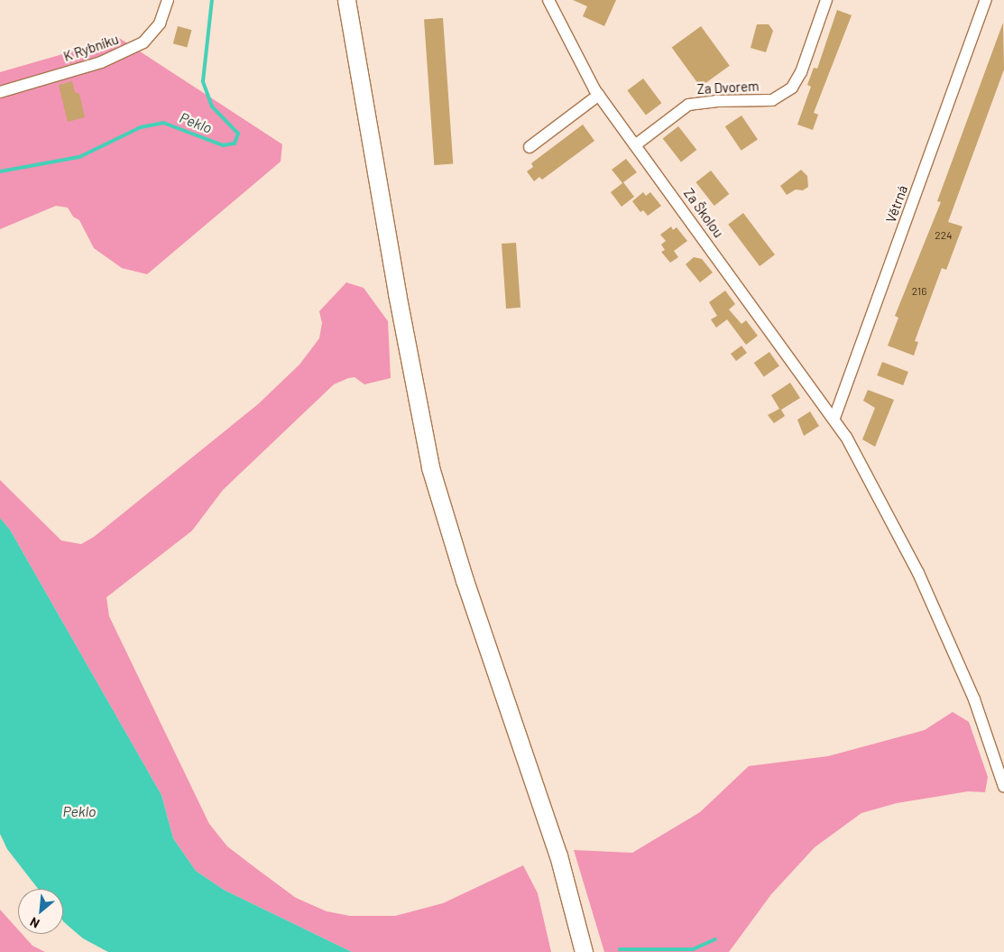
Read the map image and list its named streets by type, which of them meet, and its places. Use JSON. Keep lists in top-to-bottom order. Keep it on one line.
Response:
{"streets":{"street":["K Rybníku","Za Dvorem","Větrná","Za Školou"]},"crossings":[["Za Dvorem","Za Školou"],["Větrná","Za Školou"]],"water":["Peklo"],"house_numbers":["224","216"],"north":"bottom left"}
